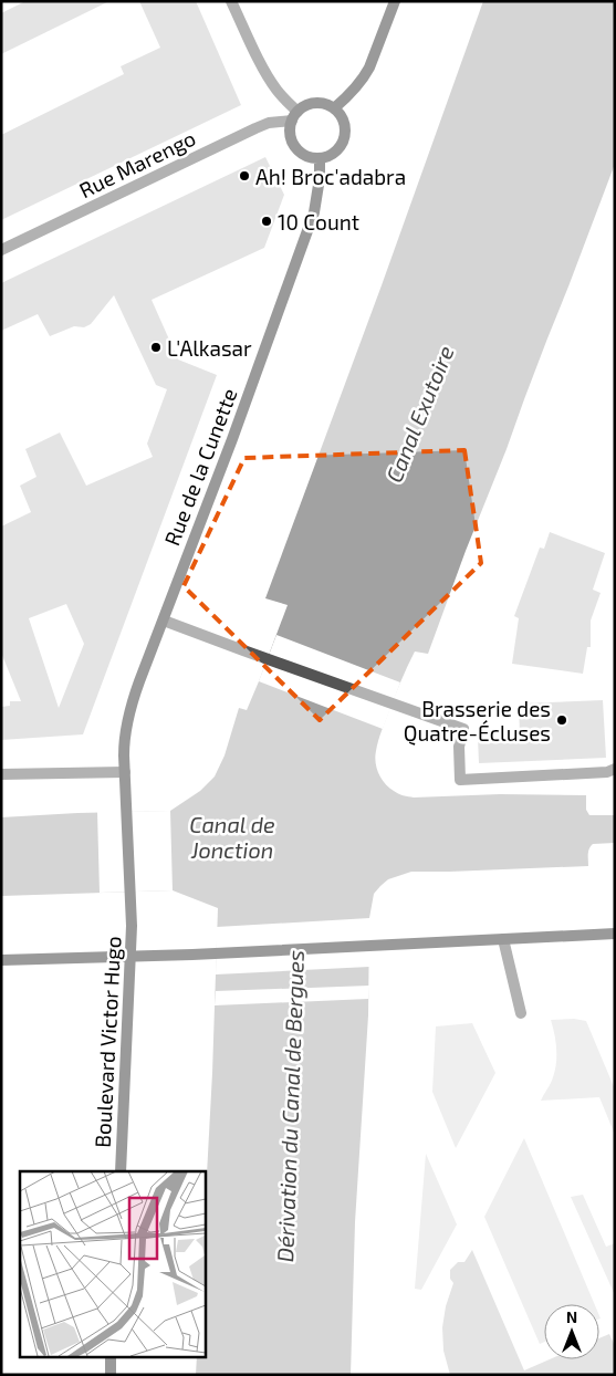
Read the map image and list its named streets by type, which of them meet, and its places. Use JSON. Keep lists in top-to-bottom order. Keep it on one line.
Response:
{"streets":{"main road":["Rue de la Cunette","Boulevard Victor Hugo"],"street":["Rue Marengo"]},"crossings":[["Rue Marengo","Rue de la Cunette"],["Rue de la Cunette","Boulevard Victor Hugo"]],"water":["Canal Exutoire","Canal de Jonction","Dérivation du Canal de Bergues"],"places":["Ah! Broc'adabra","10 Count","L'Alkasar","Brasserie des Quatre-Écluses"],"north":"top"}
